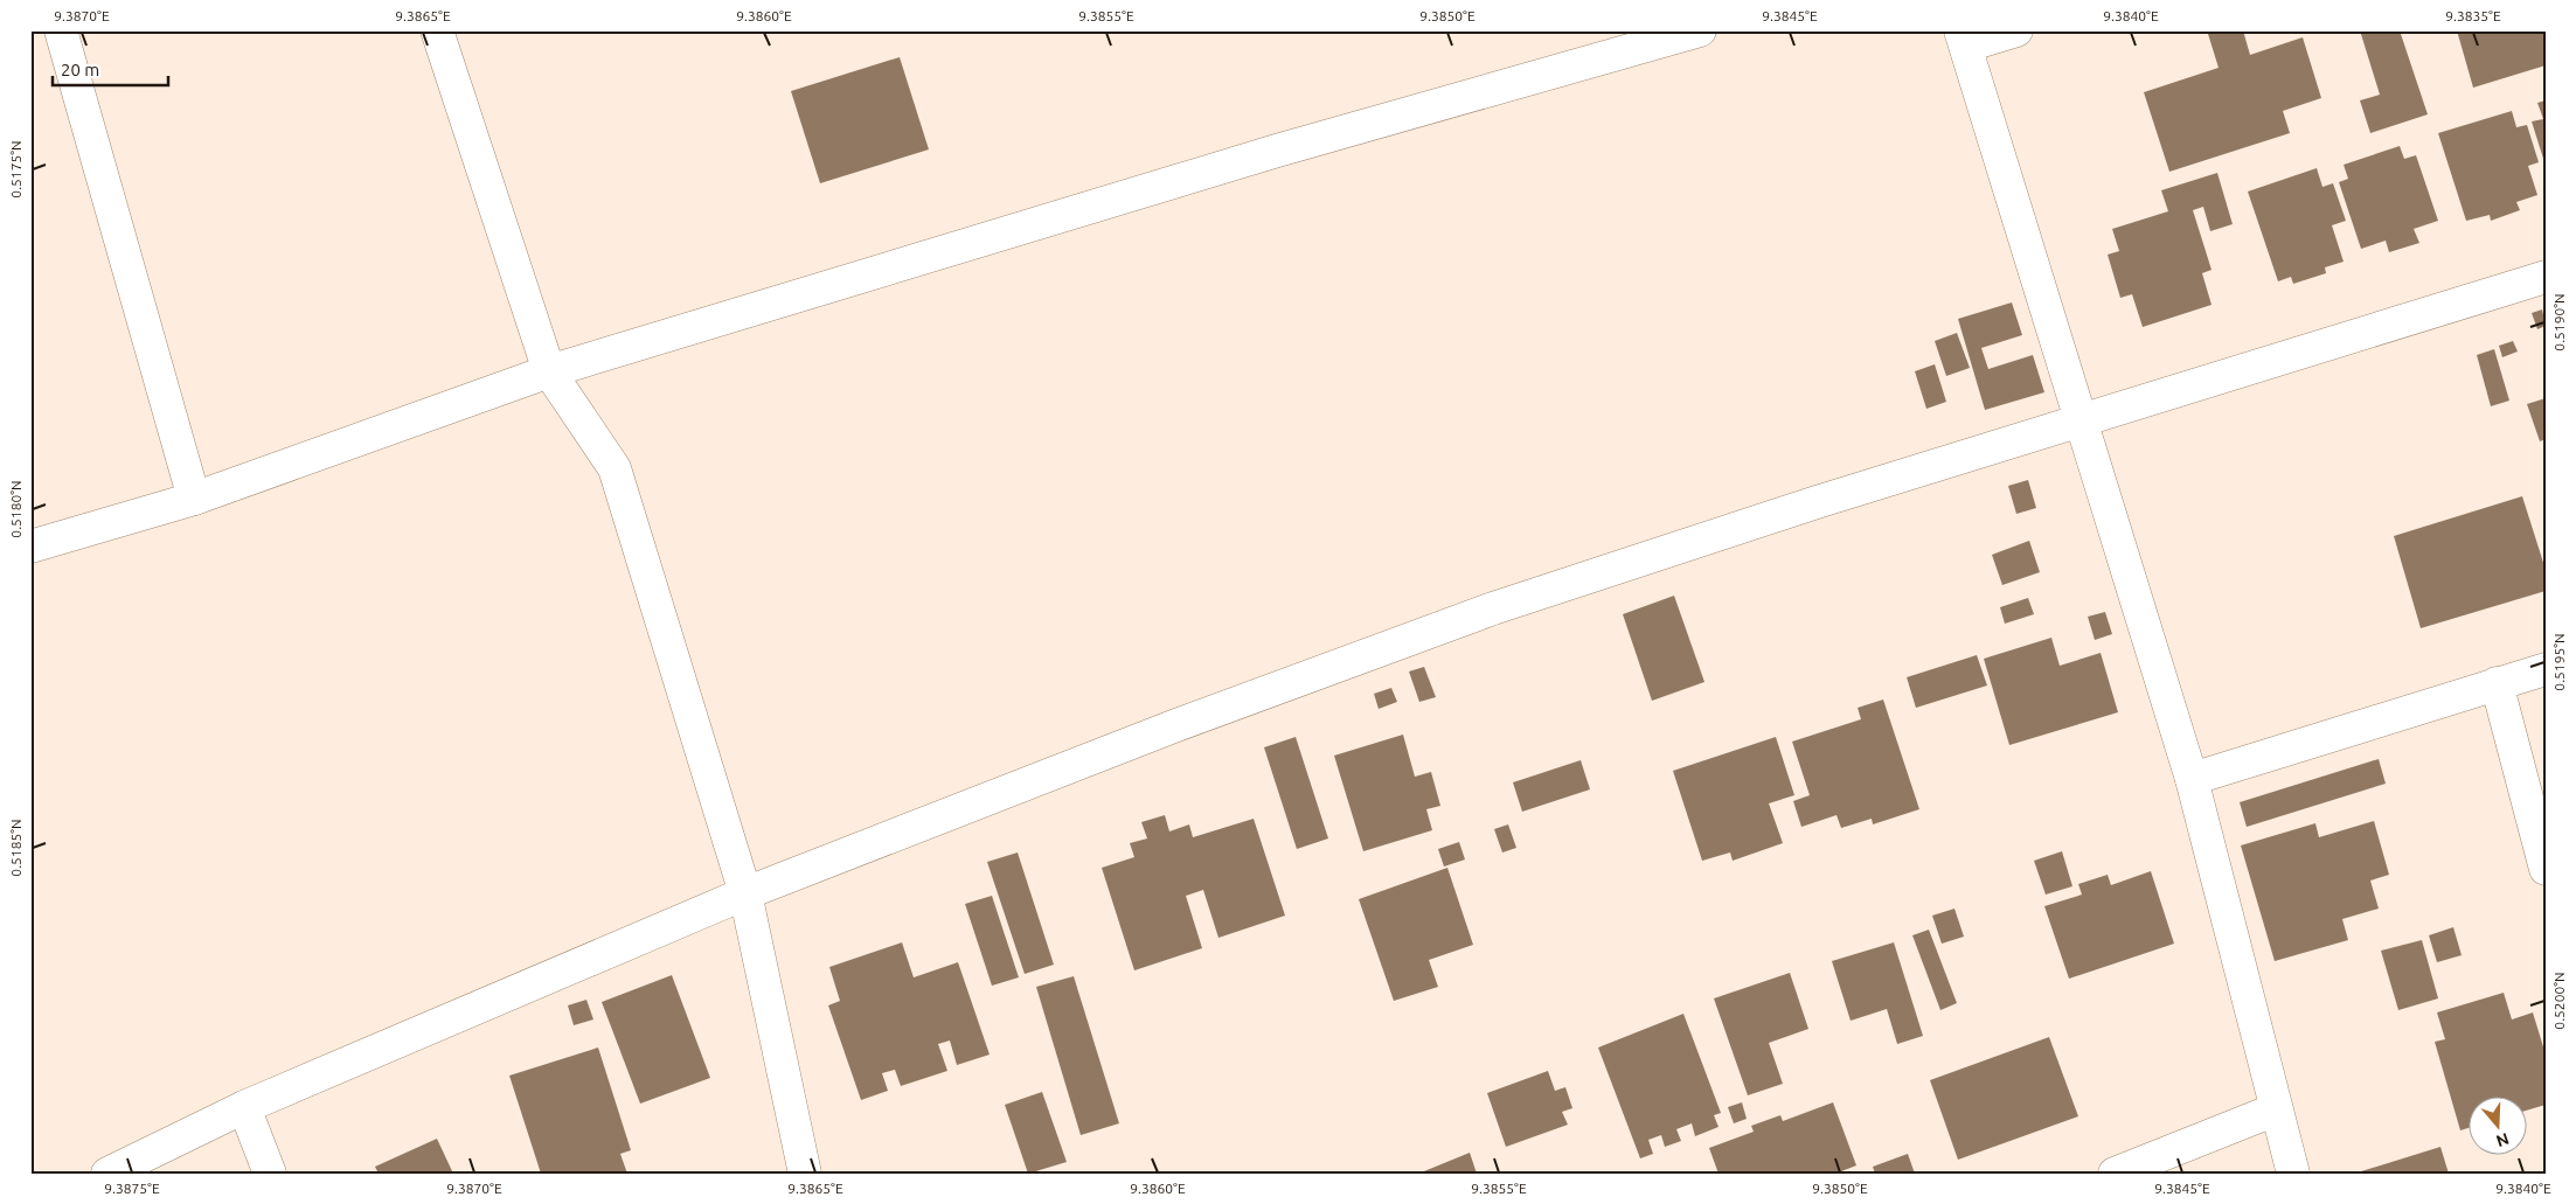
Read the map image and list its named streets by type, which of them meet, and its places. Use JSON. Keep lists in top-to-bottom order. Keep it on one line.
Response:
{"scale_bar":"20 m","north":"bottom","coordinates":["9.3870°E","9.3865°E","9.3860°E","9.3855°E","9.3850°E","9.3845°E","9.3840°E","9.3835°E","0.5175°N","0.5190°N","0.5180°N","0.5195°N","0.5185°N","0.5200°N","9.3875°E"]}
